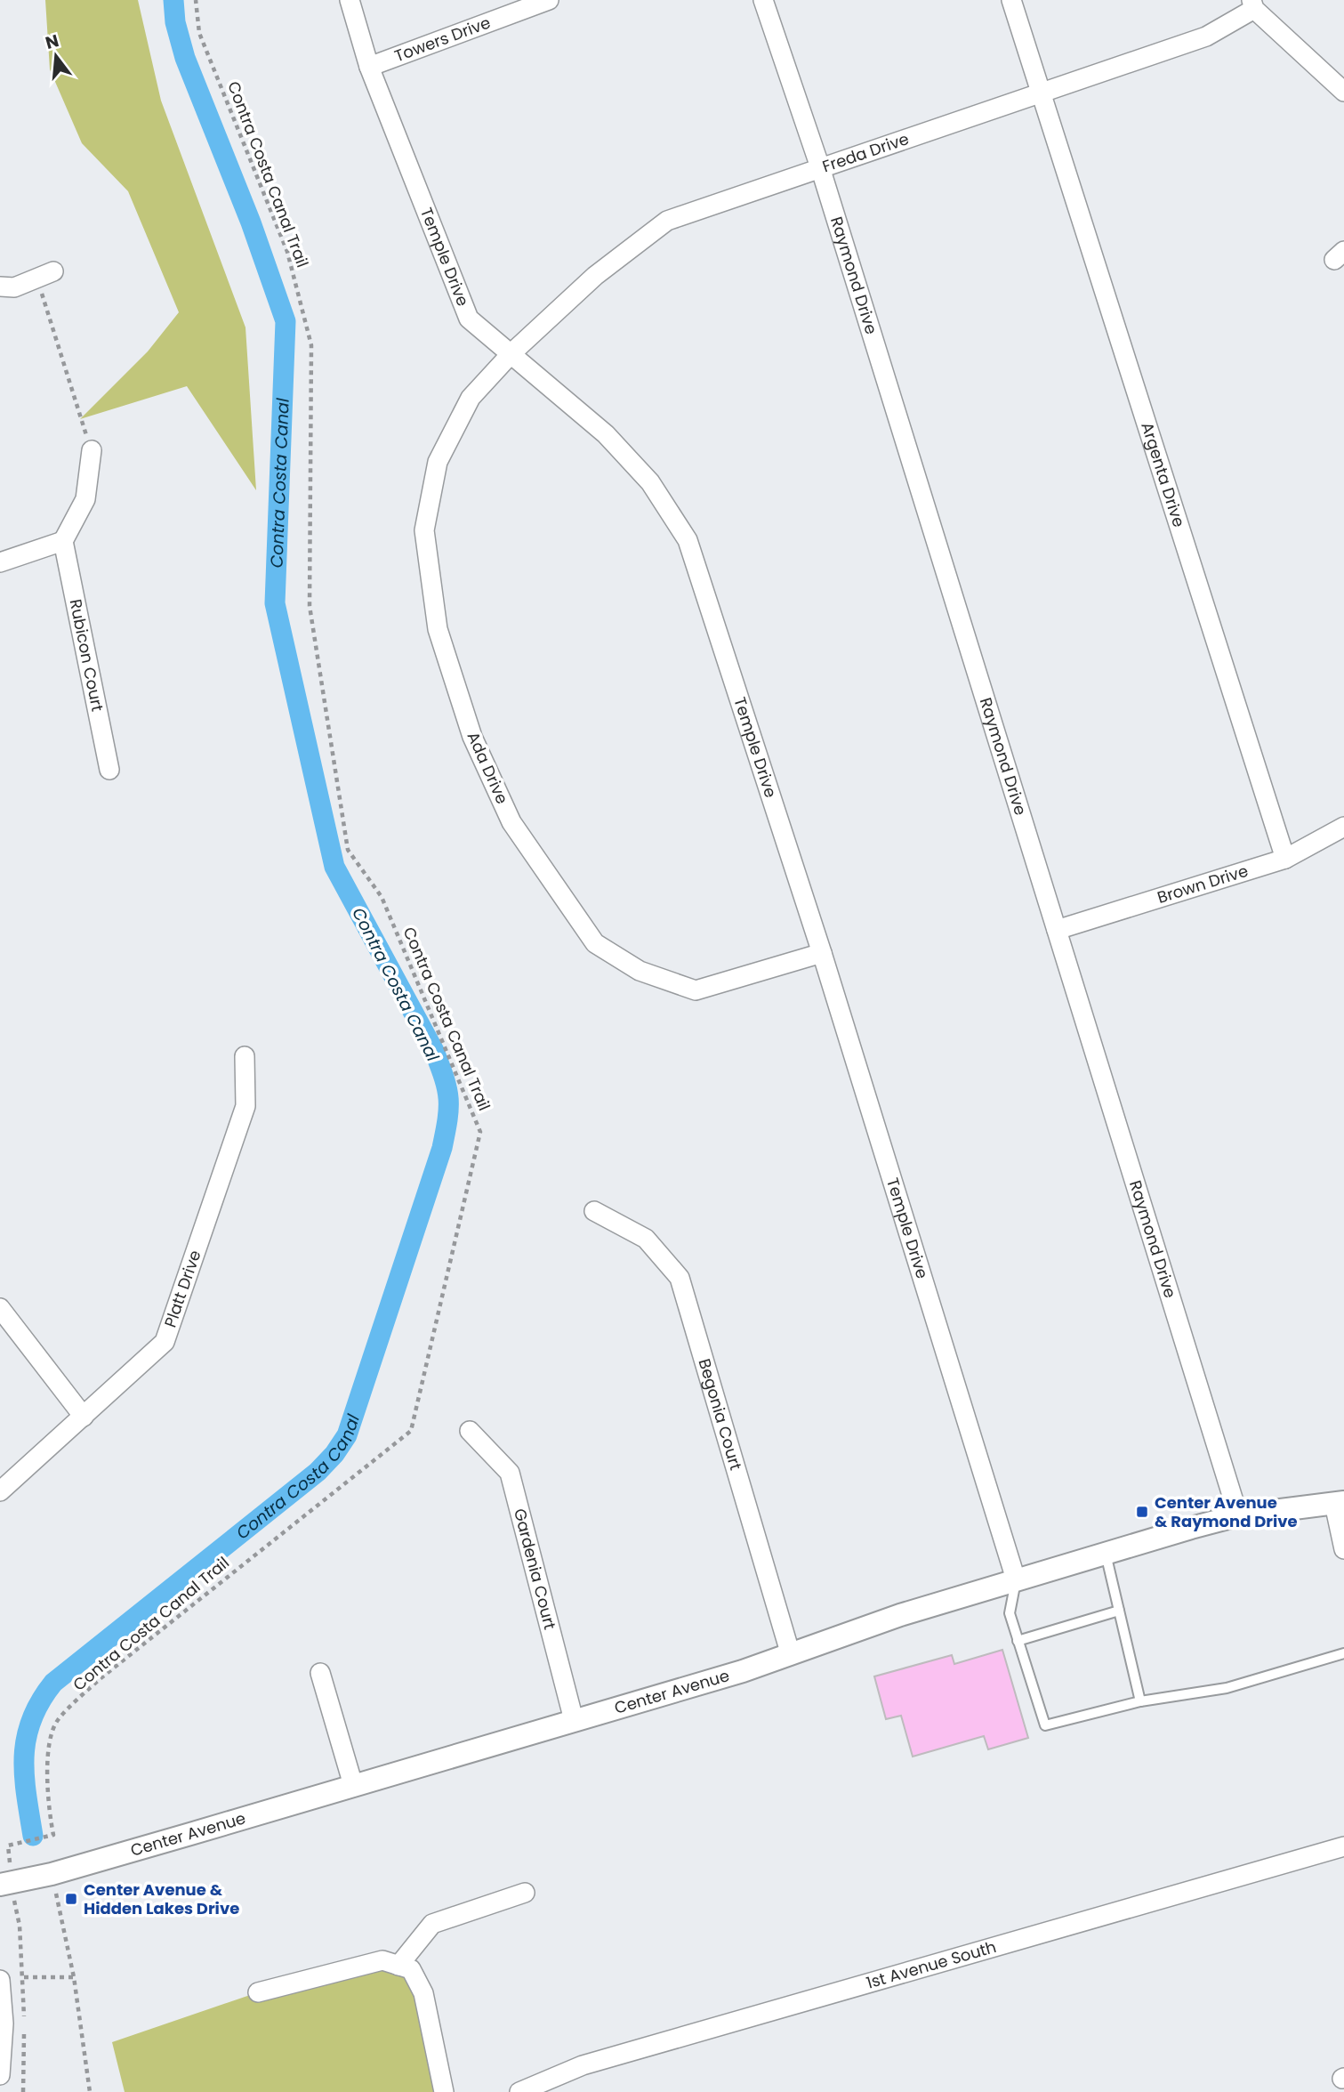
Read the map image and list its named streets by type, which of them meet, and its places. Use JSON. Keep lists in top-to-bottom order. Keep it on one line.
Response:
{"streets":{"street":["Towers Drive","Freda Drive","Temple Drive","Raymond Drive","Argenta Drive","Rubicon Court","Ada Drive","Brown Drive","Platt Drive","Begonia Court","Gardenia Court","Center Avenue","1st Avenue South"],"path":["Contra Costa Canal Trail"]},"crossings":[["Towers Drive","Temple Drive"],["Freda Drive","Temple Drive"],["Freda Drive","Raymond Drive"],["Freda Drive","Argenta Drive"],["Freda Drive","Ada Drive"],["Contra Costa Canal Trail","Center Avenue"],["Temple Drive","Ada Drive"],["Temple Drive","Center Avenue"],["Raymond Drive","Brown Drive"],["Raymond Drive","Center Avenue"],["Argenta Drive","Brown Drive"],["Begonia Court","Center Avenue"],["Gardenia Court","Center Avenue"]],"water":["Contra Costa Canal"],"places":{"transit":["Center Avenue & Raymond Drive","Center Avenue & Hidden Lakes Drive"]},"north":"top"}
